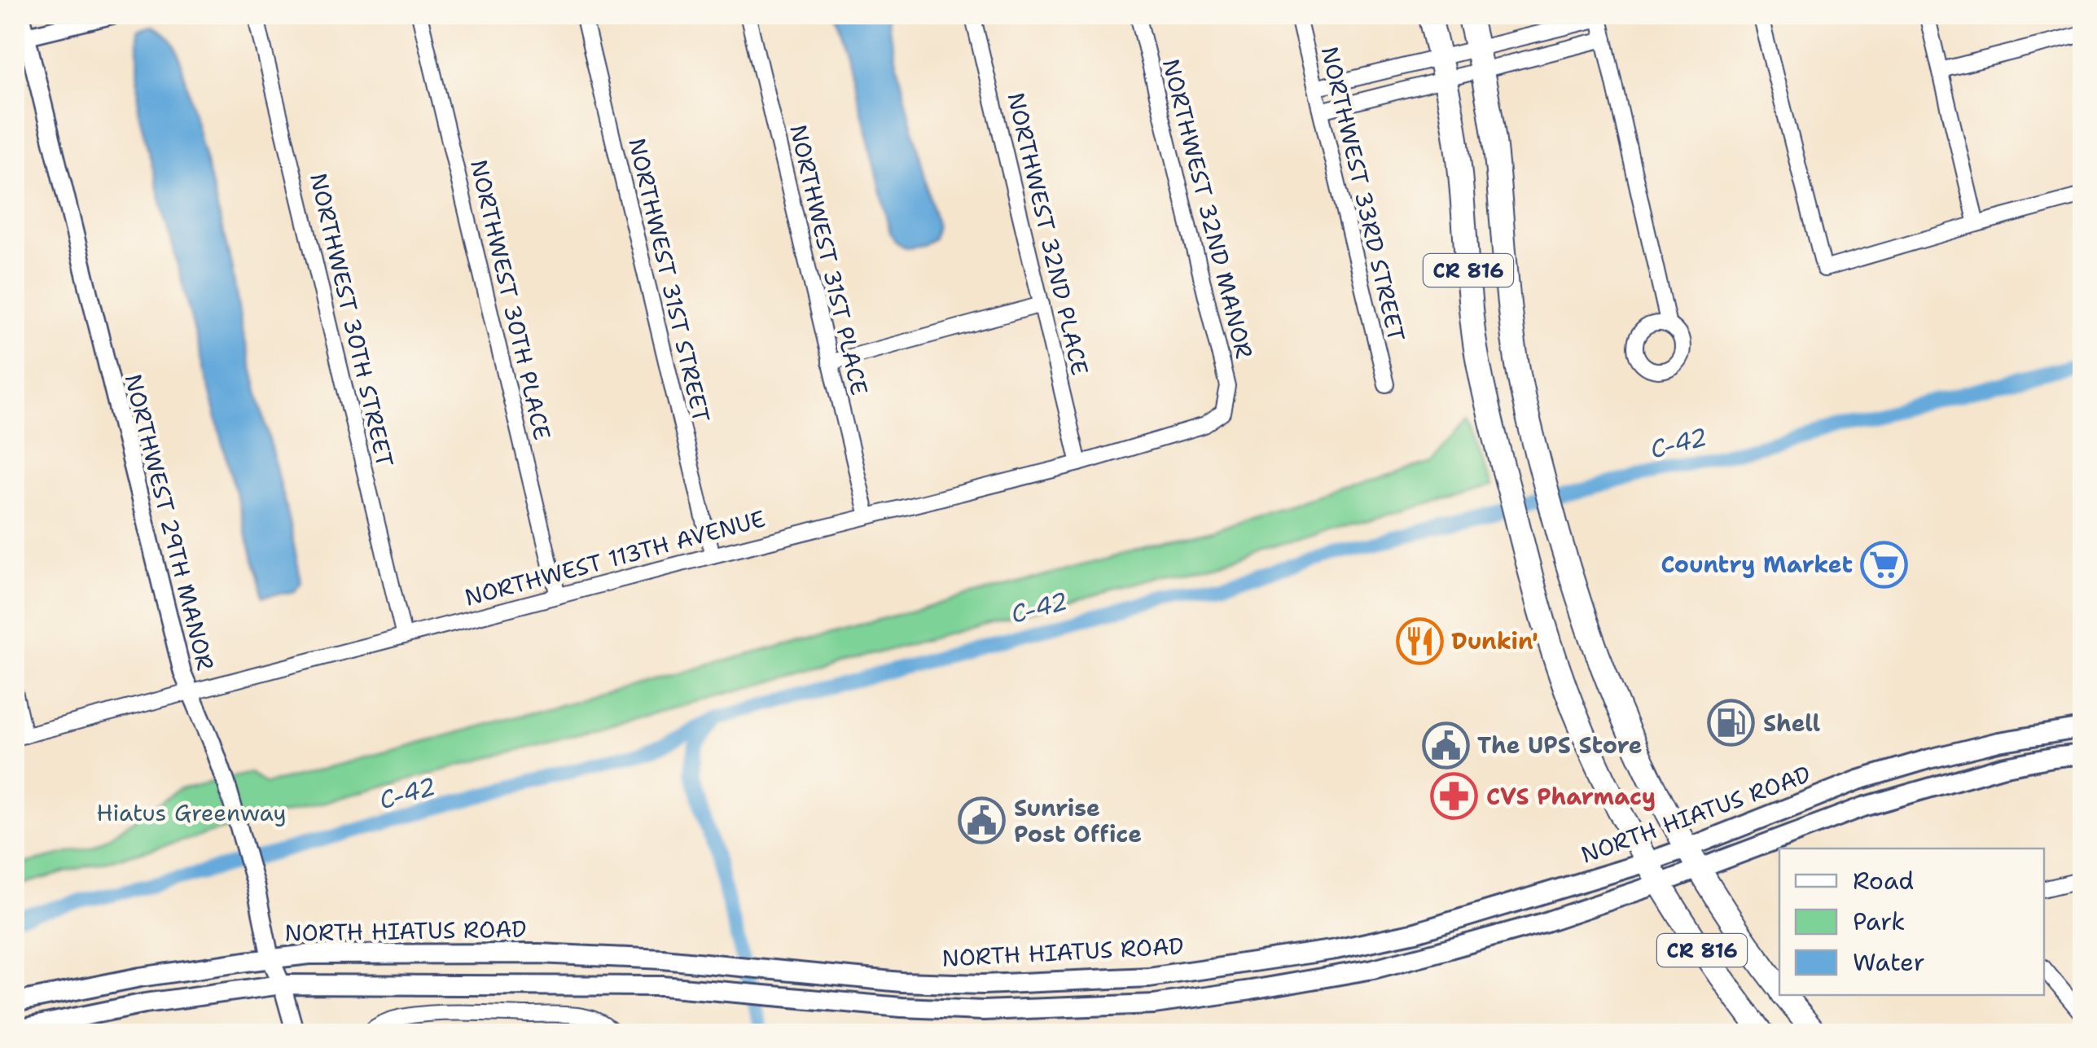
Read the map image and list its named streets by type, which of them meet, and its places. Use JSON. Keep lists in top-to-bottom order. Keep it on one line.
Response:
{"streets":{"main road":["CR 816","NORTH HIATUS ROAD"],"street":["NORTHWEST 33RD STREET","NORTHWEST 32ND MANOR","NORTHWEST 32ND PLACE","NORTHWEST 31ST PLACE","NORTHWEST 31ST STREET","NORTHWEST 30TH PLACE","NORTHWEST 30TH STREET","NORTHWEST 29TH MANOR","NORTHWEST 113TH AVENUE"]},"crossings":[["NORTHWEST 32ND MANOR","NORTHWEST 113TH AVENUE"],["NORTHWEST 32ND PLACE","NORTHWEST 113TH AVENUE"],["NORTHWEST 31ST PLACE","NORTHWEST 113TH AVENUE"],["CR 816","NORTH HIATUS ROAD"],["NORTHWEST 31ST STREET","NORTHWEST 113TH AVENUE"],["NORTHWEST 30TH PLACE","NORTHWEST 113TH AVENUE"],["NORTHWEST 30TH STREET","NORTHWEST 113TH AVENUE"],["NORTHWEST 29TH MANOR","NORTHWEST 113TH AVENUE"],["NORTHWEST 29TH MANOR","NORTH HIATUS ROAD"]],"water":["C-42"],"parks":["Hiatus Greenway"],"places":{"supermarket":["Country Market"],"restaurant":["Dunkin'"],"fuel station":["Shell"],"public building":["The UPS Store","Sunrise Post Office"],"pharmacy":["CVS Pharmacy"]},"legend":["Road","Park","Water"]}
